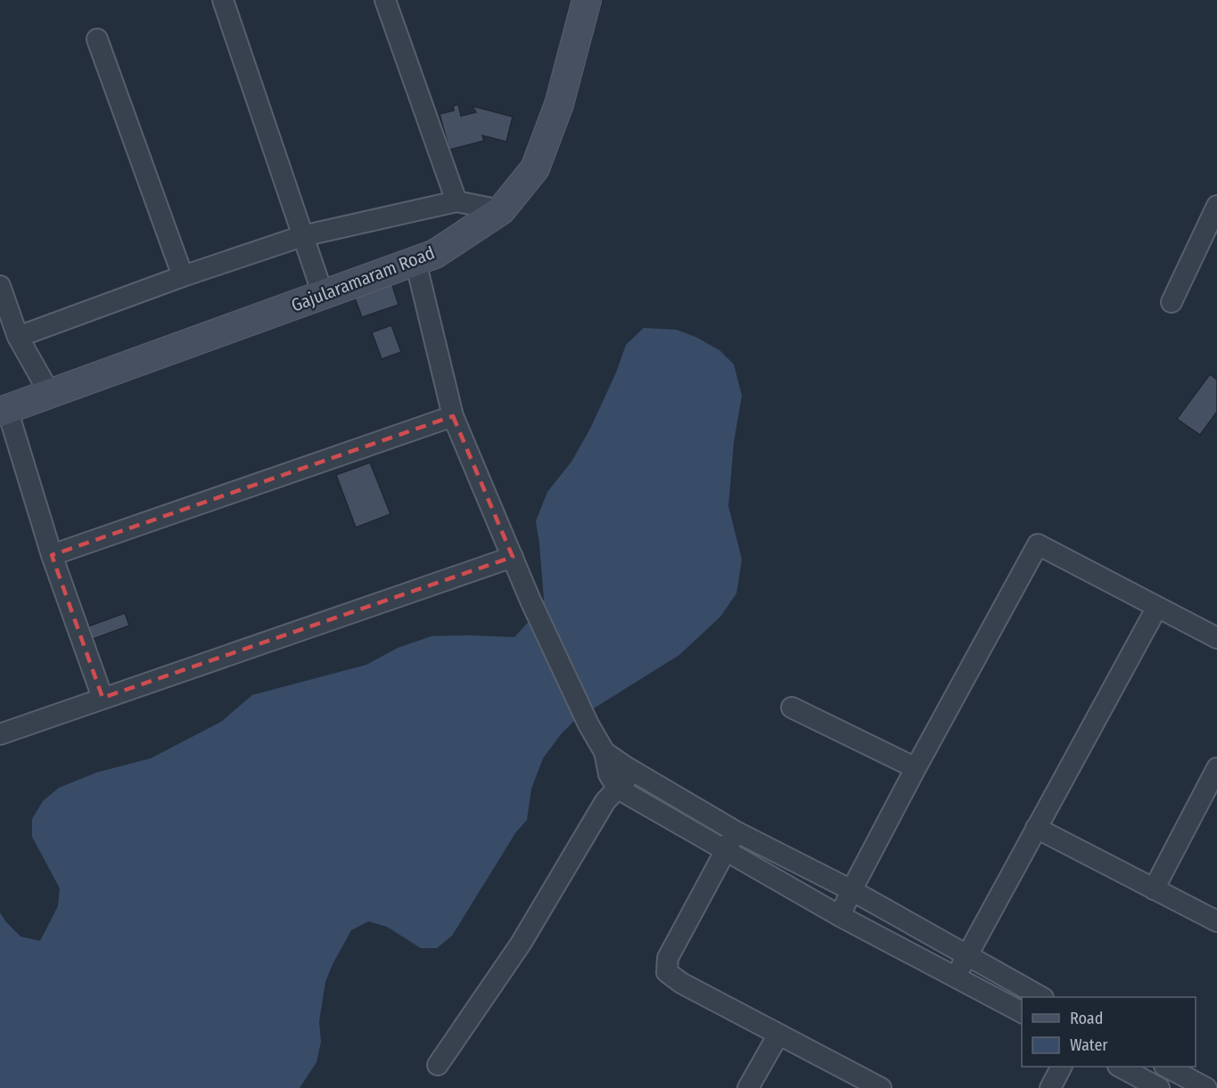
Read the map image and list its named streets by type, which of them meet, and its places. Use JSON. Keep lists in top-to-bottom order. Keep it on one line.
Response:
{"streets":{"main road":["Gajularamaram Road"]},"legend":["Road","Water"]}
